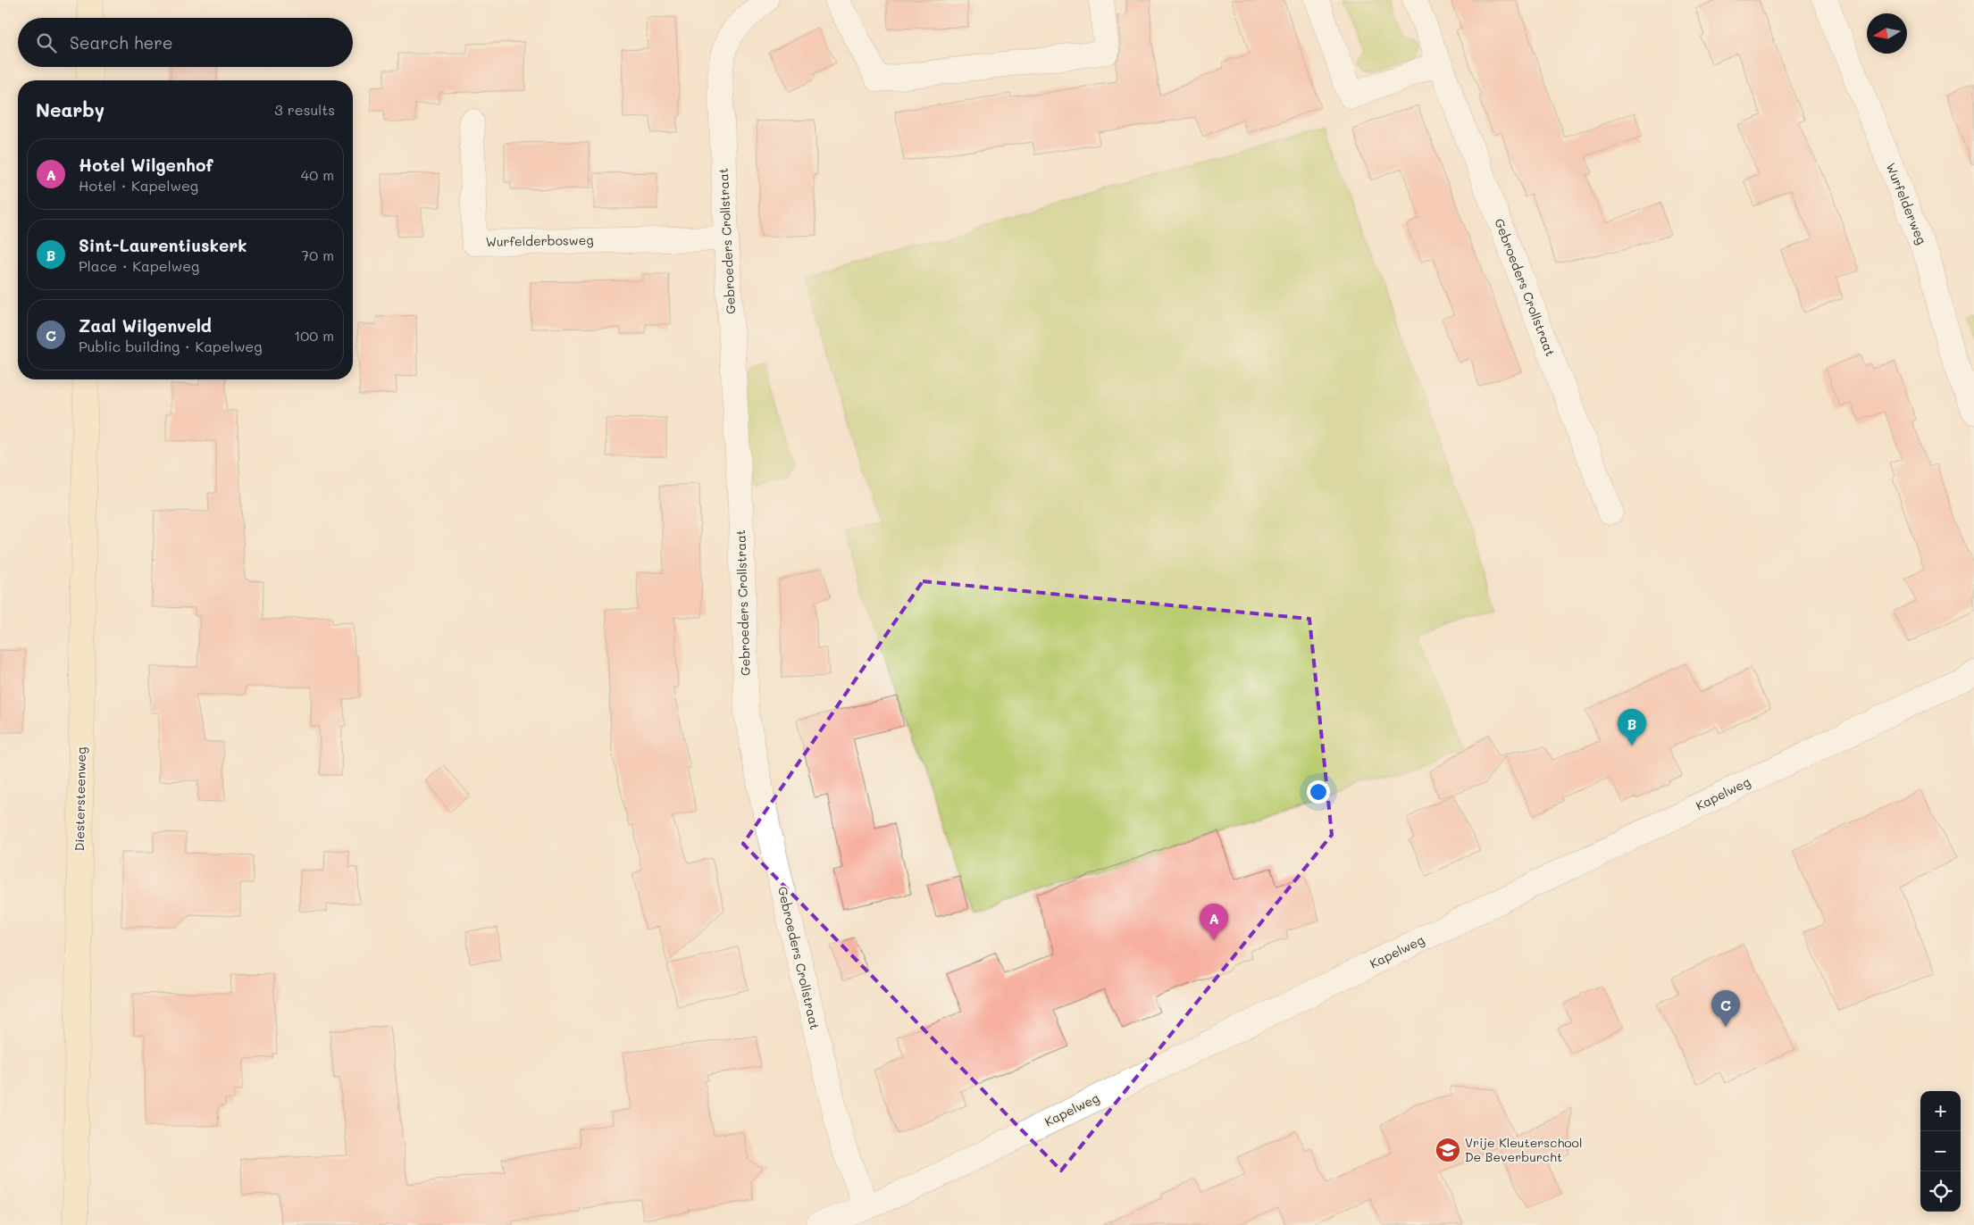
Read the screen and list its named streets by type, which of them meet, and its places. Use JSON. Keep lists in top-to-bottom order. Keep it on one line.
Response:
{"streets":{"main road":["Diestersteenweg"],"street":["Wurfelderweg","Wurfelderbosweg","Gebroeders Crollstraat","Kapelweg"]},"crossings":[["Wurfelderbosweg","Gebroeders Crollstraat"],["Gebroeders Crollstraat","Kapelweg"]],"places":{"school or university":["Vrije Kleuterschool De Beverburcht"]},"north":"left","page":{"search":"Search here","heading":["Nearby","3 results"],"list":[{"mark":"A","name":"Hotel Wilgenhof","note":"Hotel · Kapelweg","value":"40 m"},{"mark":"B","name":"Sint-Laurentiuskerk","note":"Place · Kapelweg","value":"70 m"},{"mark":"C","name":"Zaal Wilgenveld","note":"Public building · Kapelweg","value":"100 m"}],"pins":["B","A","C"],"map_buttons":["+","−"]}}
